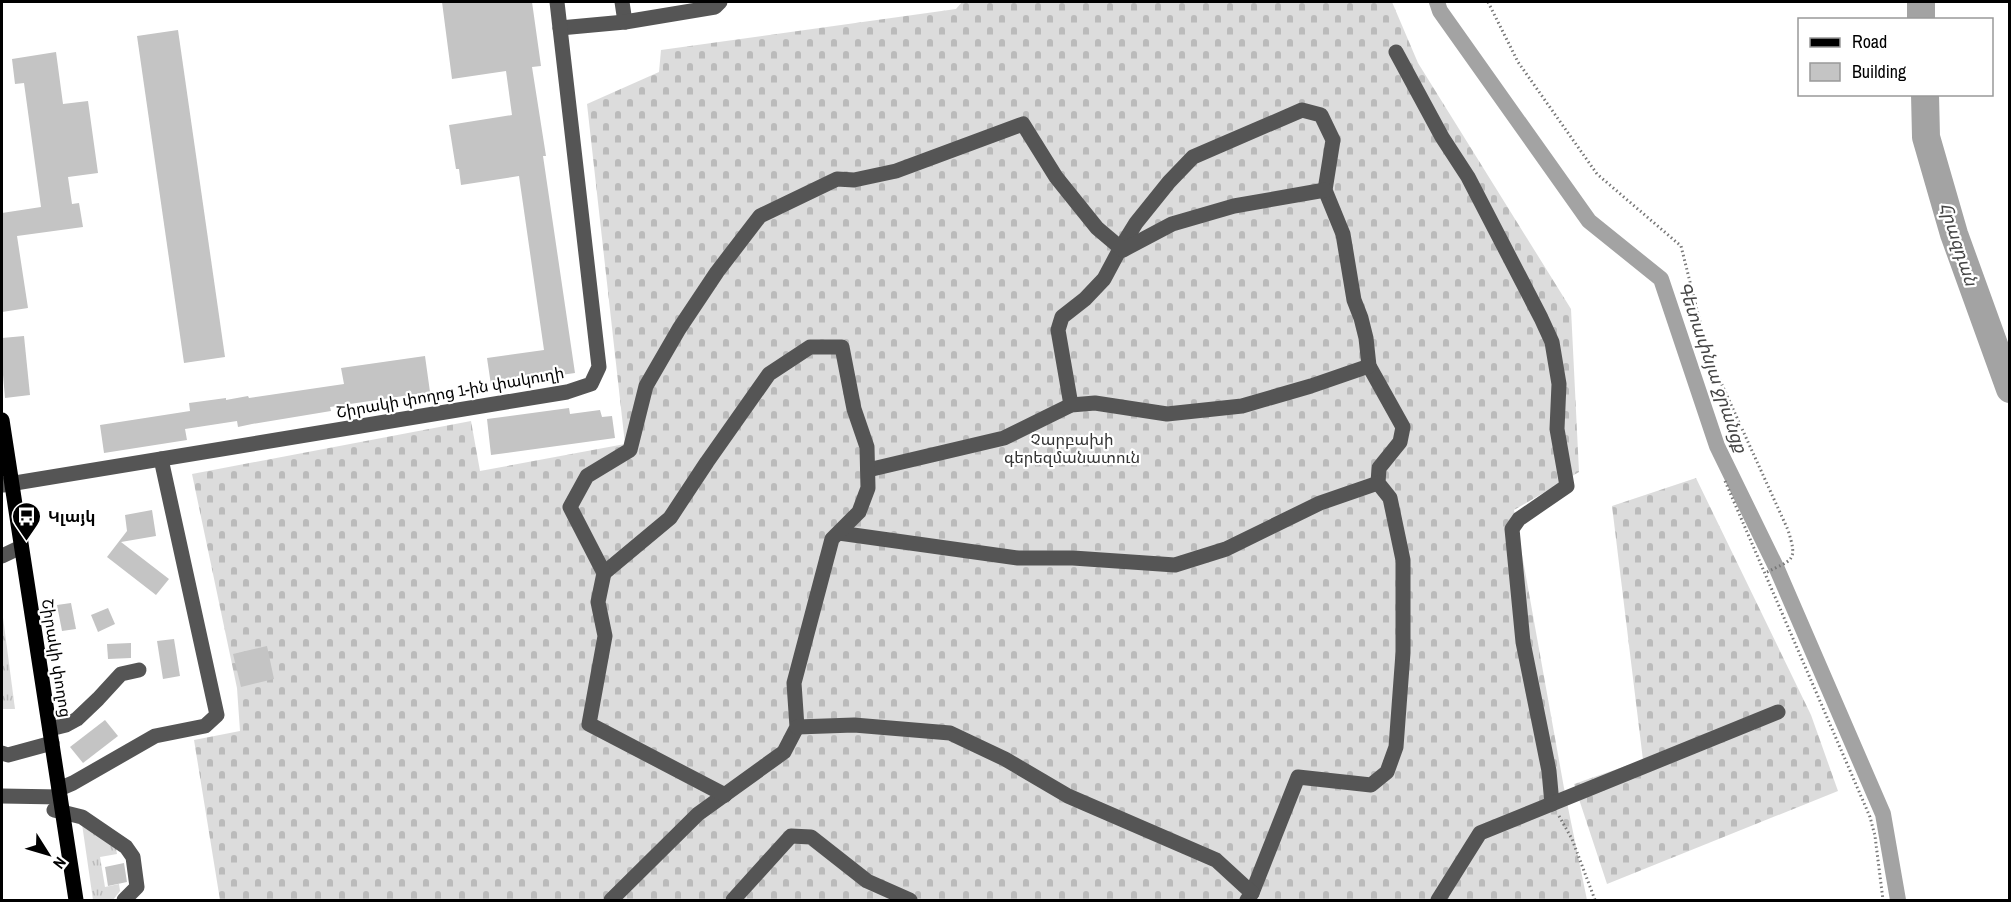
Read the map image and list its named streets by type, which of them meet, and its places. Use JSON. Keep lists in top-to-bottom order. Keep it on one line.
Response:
{"streets":{"main road":["Շիրակի փողոց"],"lane":["Շիրակի փողոց 1-ին փակուղի"]},"crossings":[["Շիրակի փողոց 1-ին փակուղի","Շիրակի փողոց"]],"water":["Հրազդան","Գետափնյա ջրանցք"],"parks":["Չարբախի գերեզմանատուն"],"places":{"bus stop":["Կլայկ"]},"legend":["Road","Building"],"north":"bottom right"}
